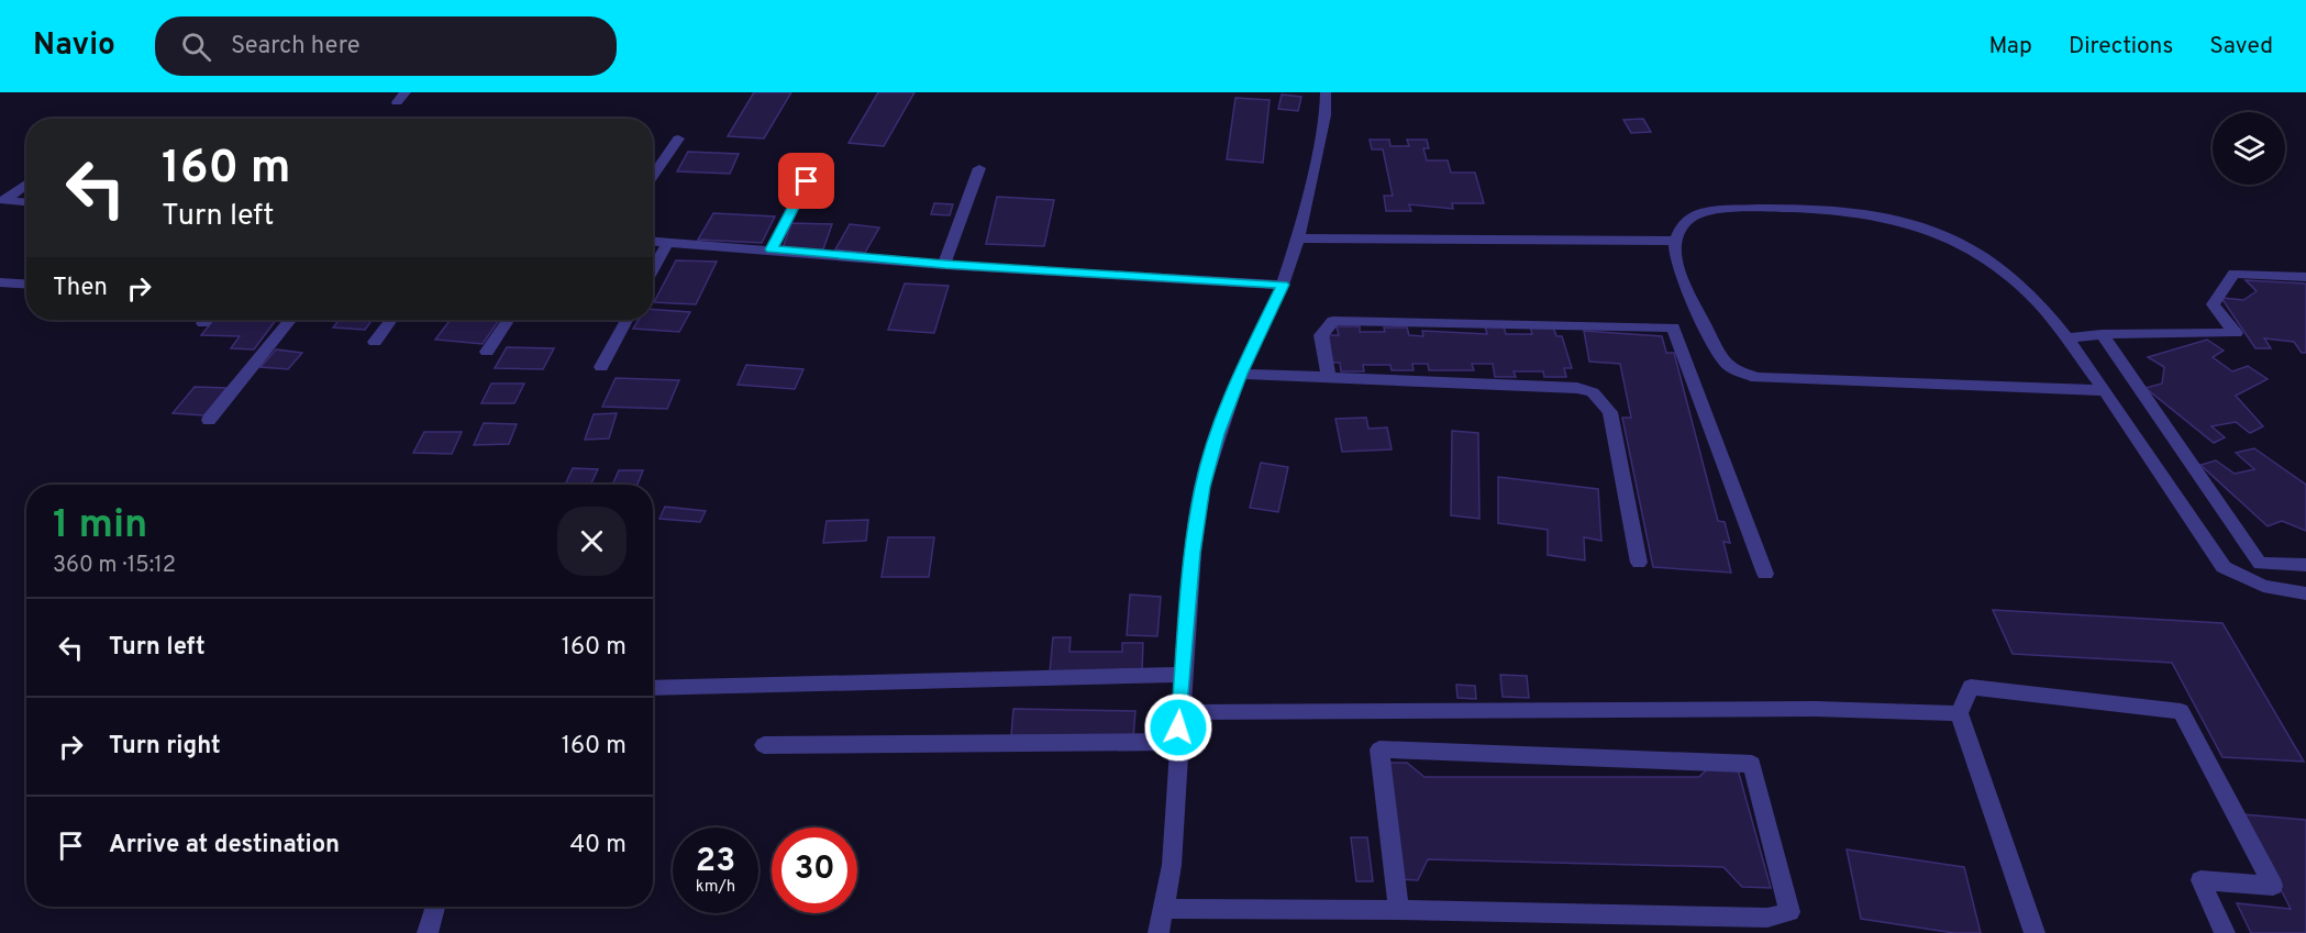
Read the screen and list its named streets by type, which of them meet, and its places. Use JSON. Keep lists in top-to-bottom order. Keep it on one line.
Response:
{"page":{"header":"Navio","search":"Search here","nav":["Map","Directions","Saved"],"turn":["160 m","Turn left"],"then":"Then","heading":["1 min","360 m · 15:12"],"list":[{"name":"Turn left","value":"160 m"},{"name":"Turn right","value":"160 m"},{"name":"Arrive at destination","value":"40 m"}],"speed":"23 km/h","limit":"30"}}
